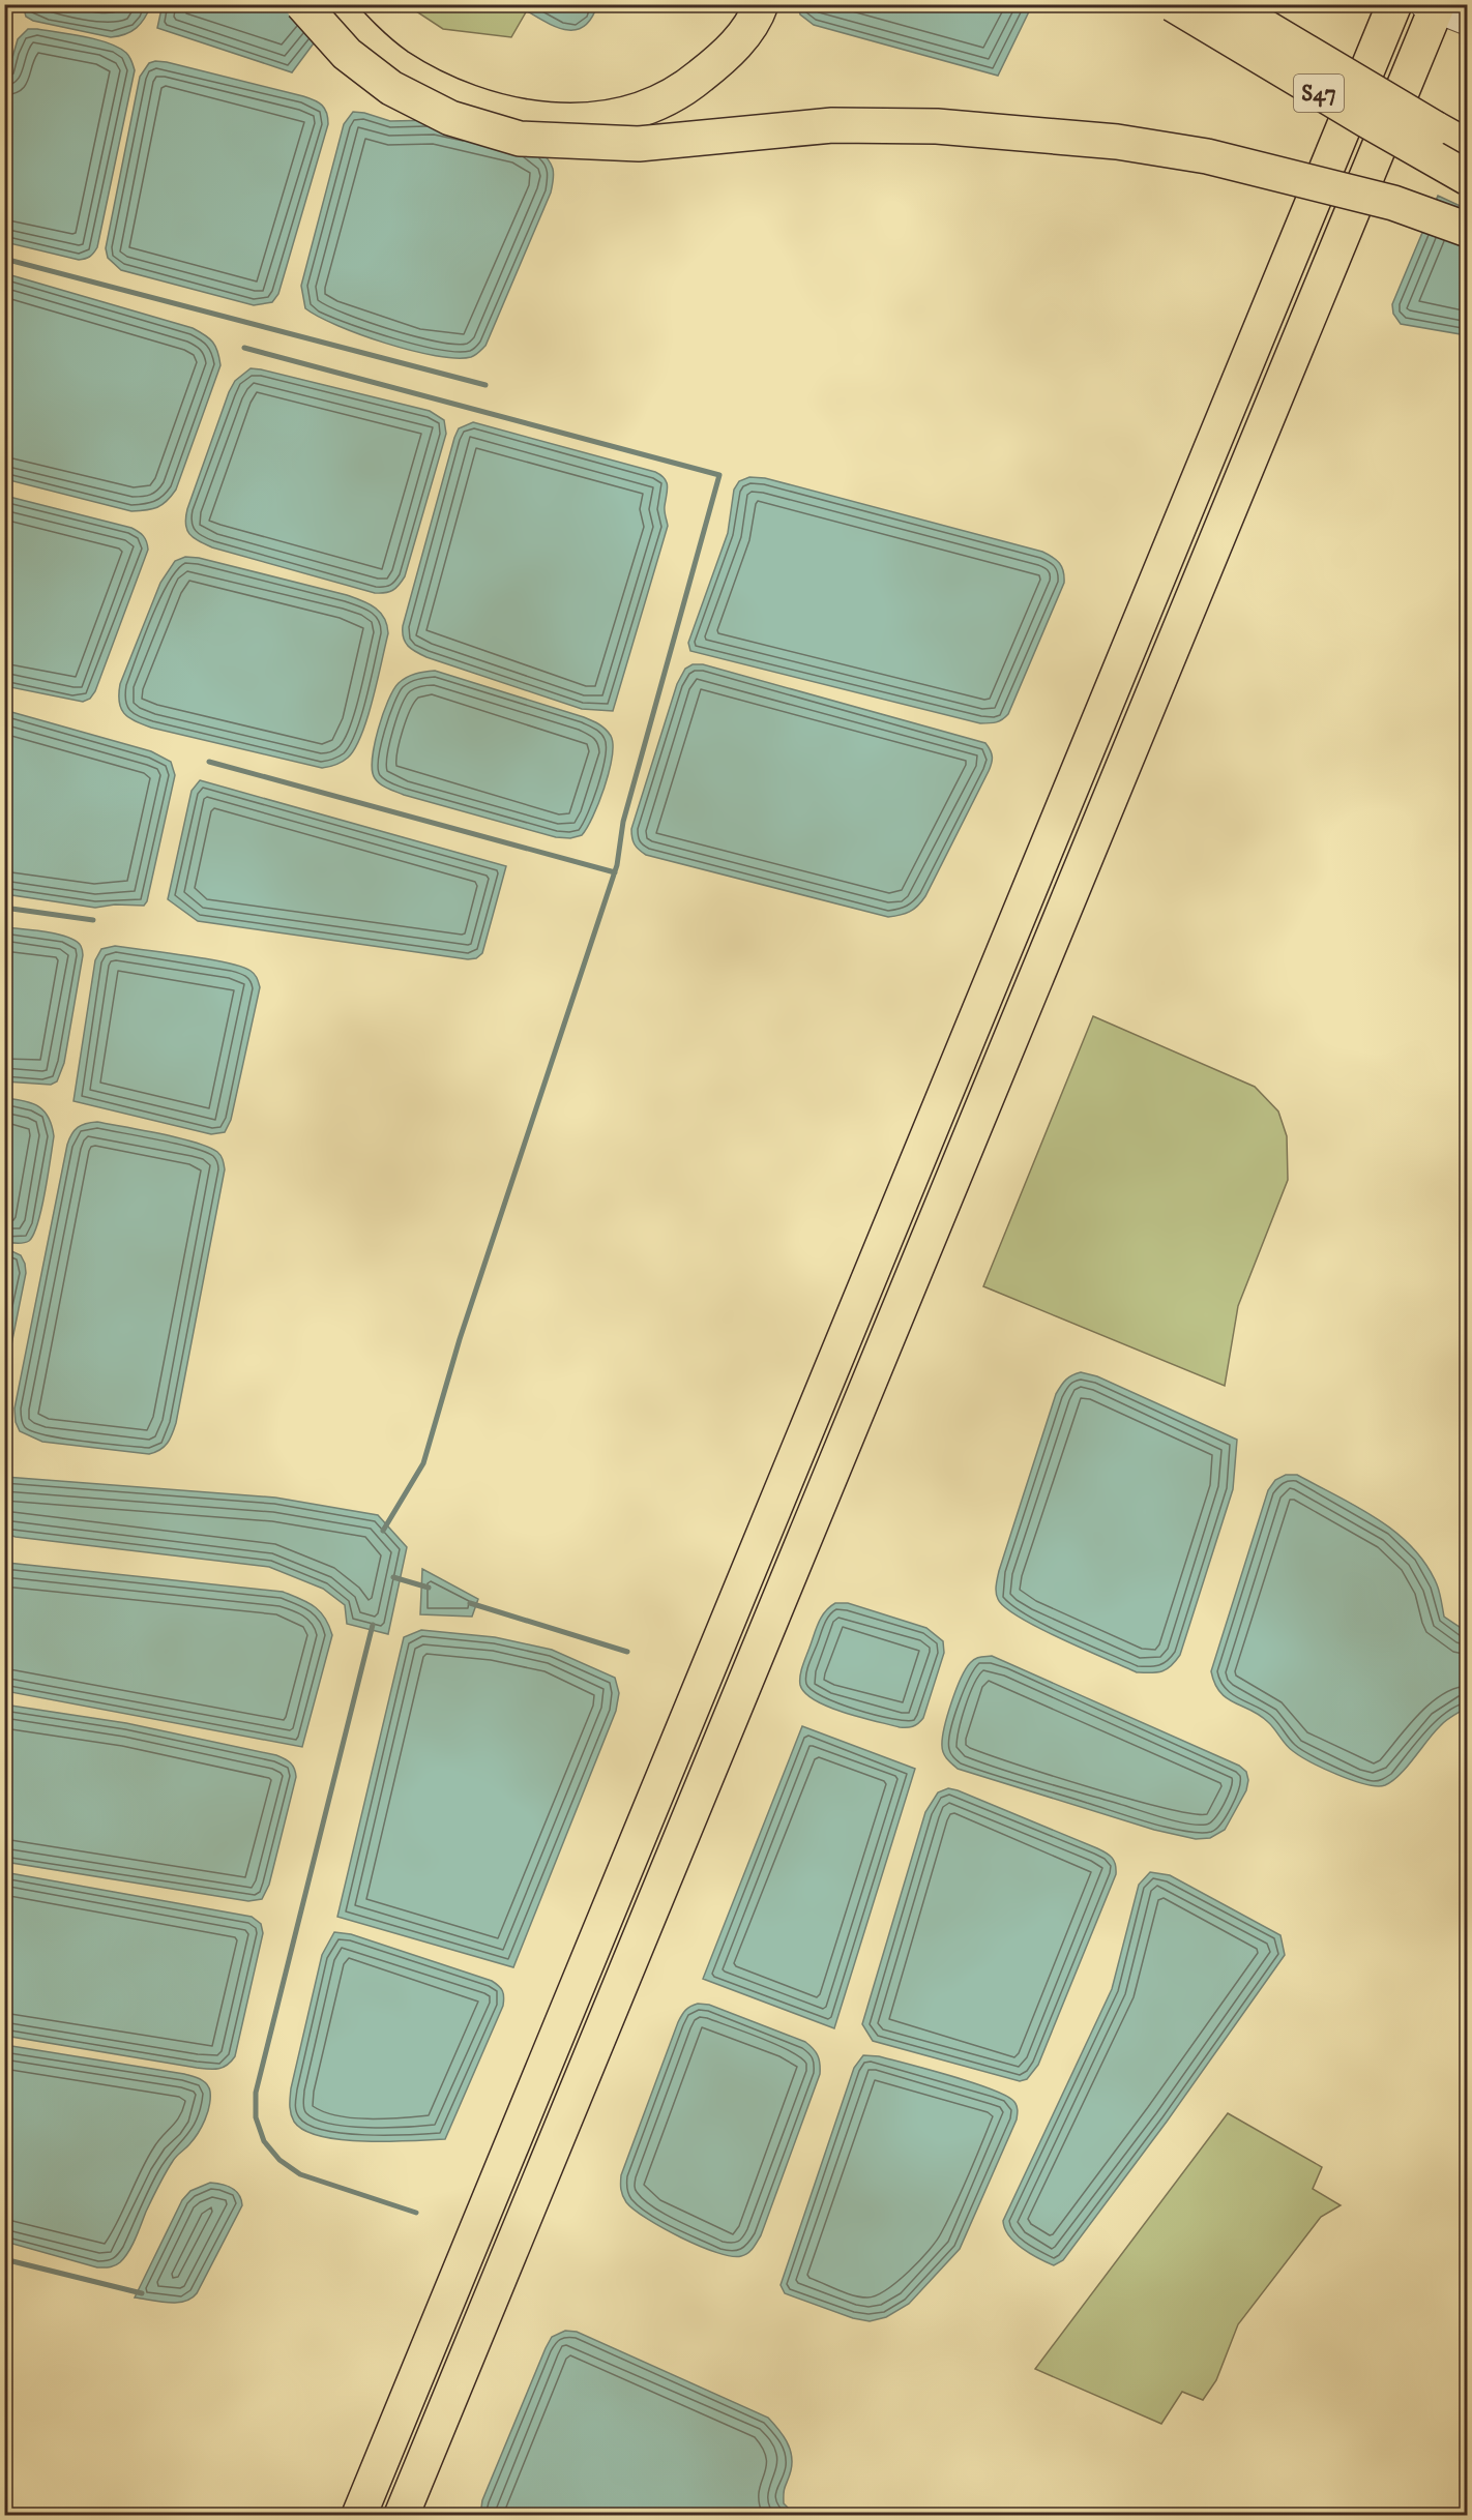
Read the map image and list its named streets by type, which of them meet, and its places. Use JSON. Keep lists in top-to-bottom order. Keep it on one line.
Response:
{"streets":{"main road":["S47"]}}
